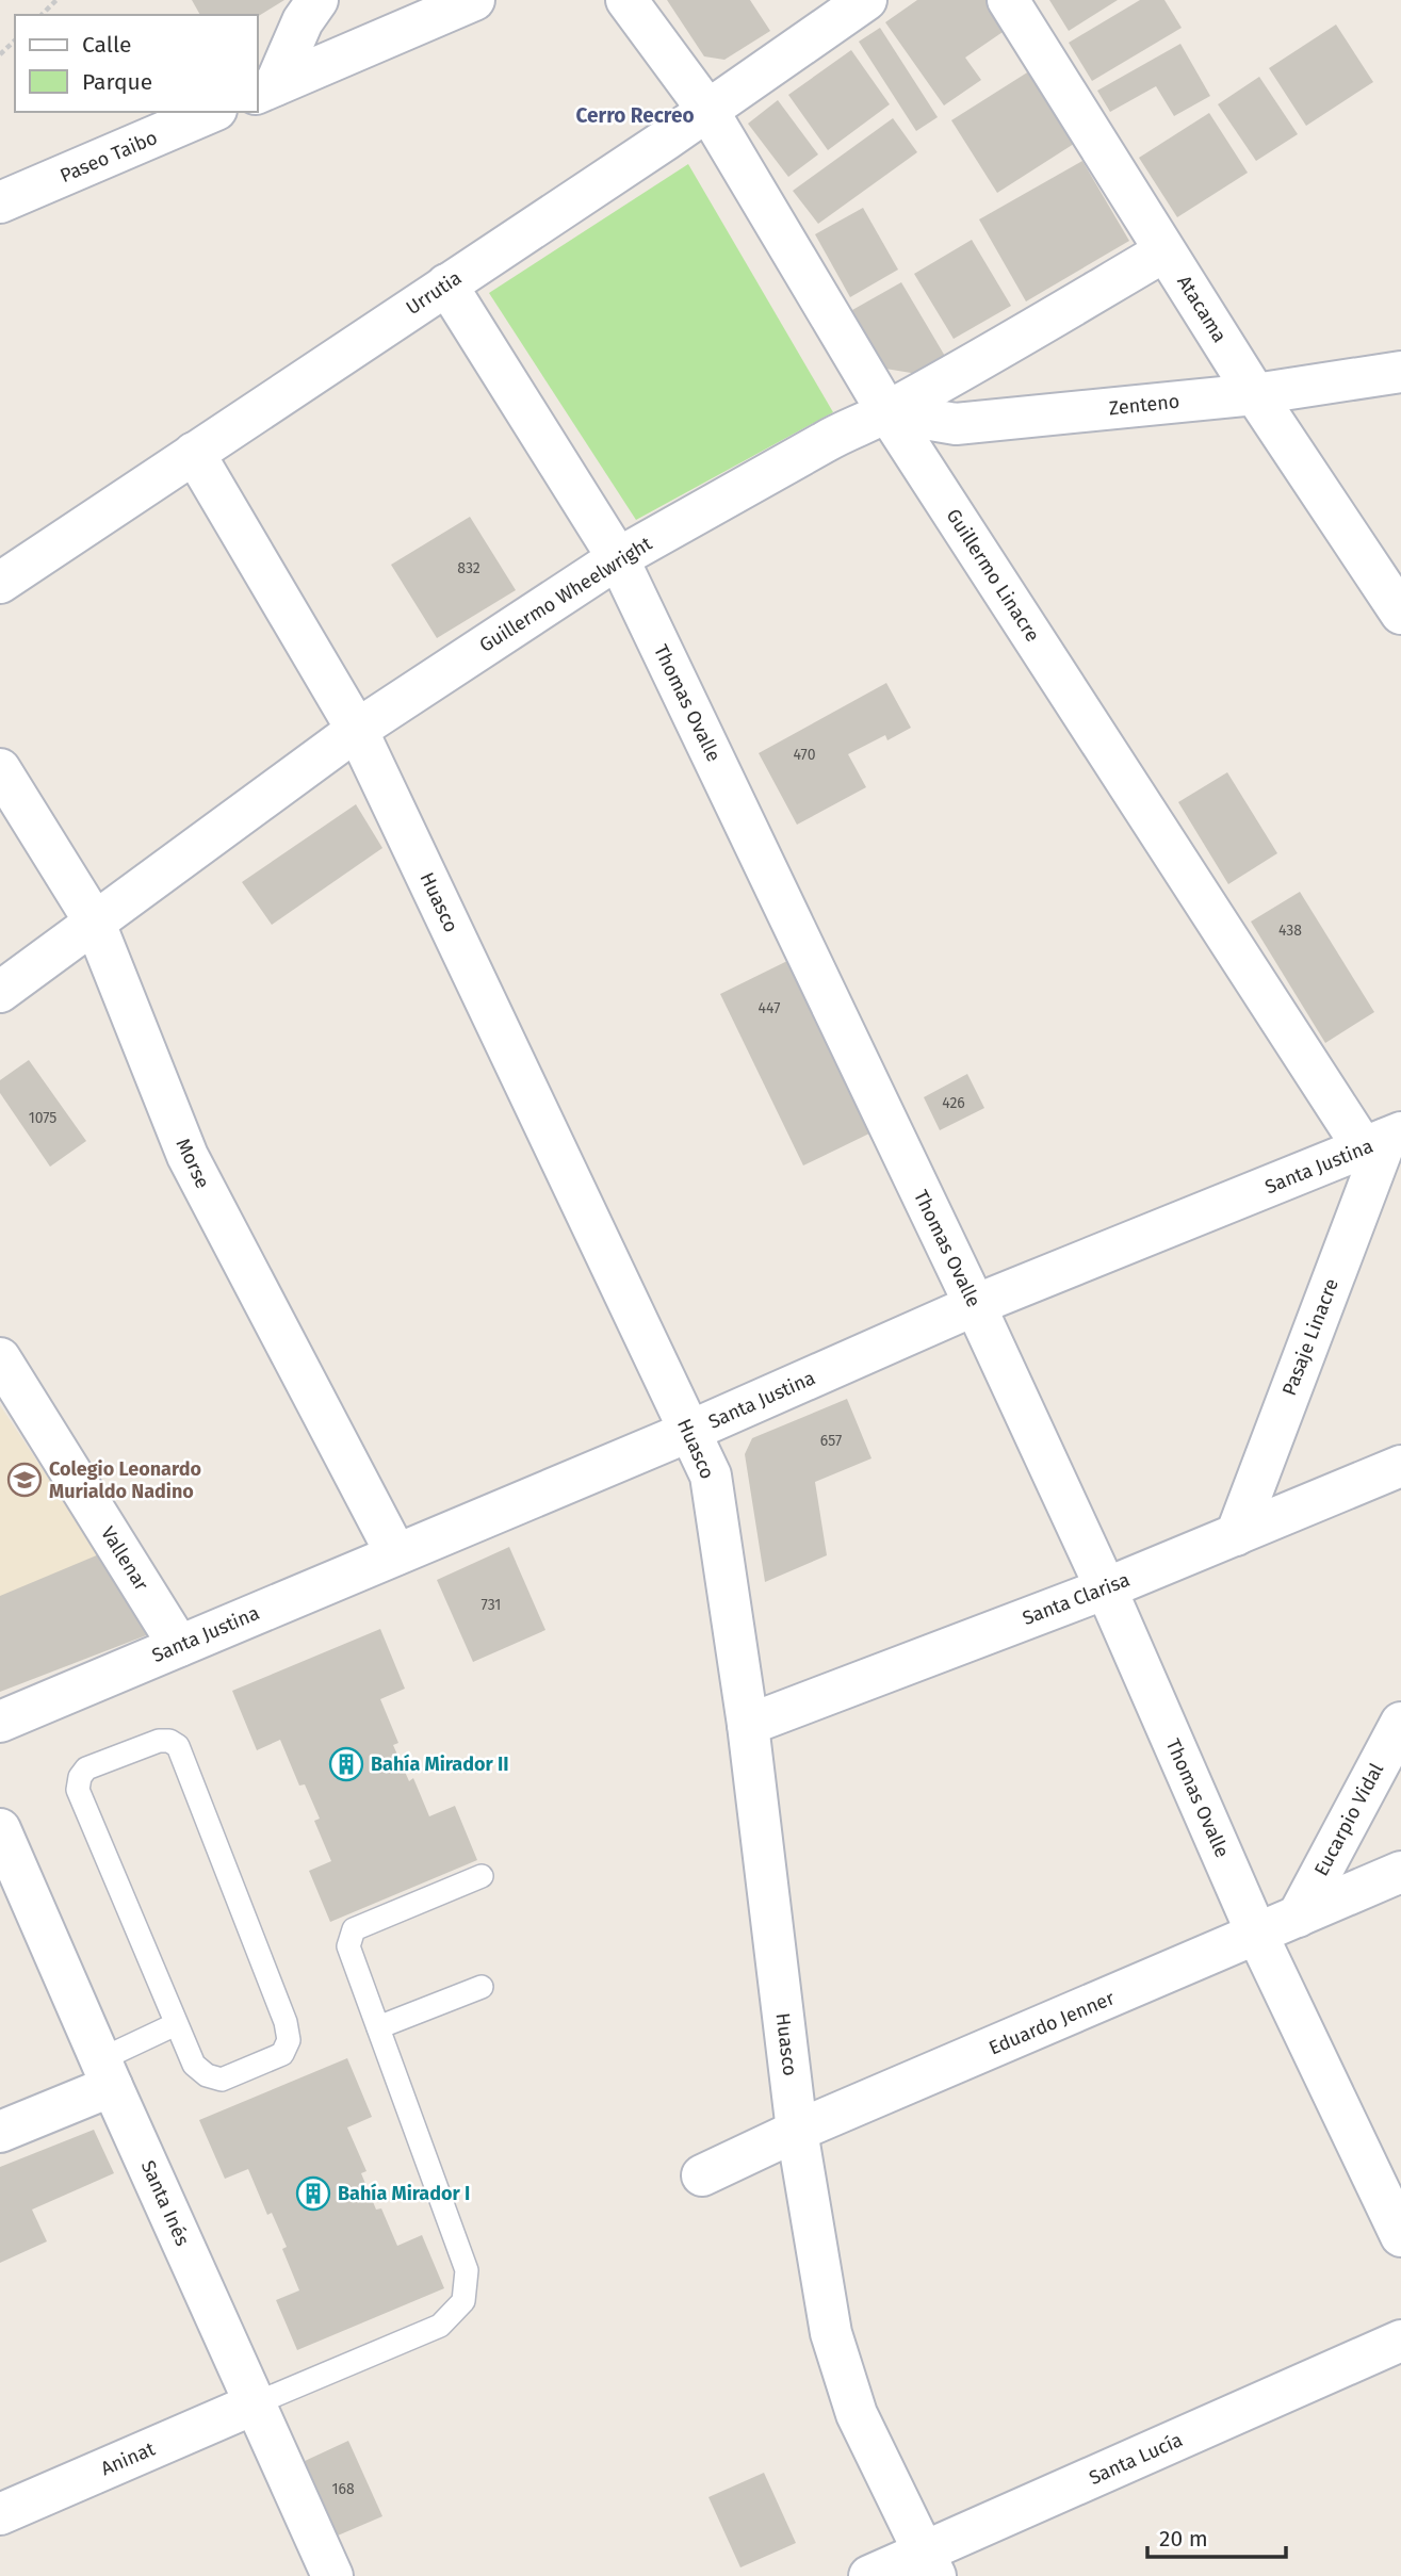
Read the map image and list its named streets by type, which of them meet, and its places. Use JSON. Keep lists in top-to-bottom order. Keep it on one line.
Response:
{"streets":{"street":["Paseo Taibo","Urrutia","Atacama","Zenteno","Guillermo Linacre","Guillermo Wheelwright","Thomas Ovalle","Huasco","Morse","Santa Justina","Pasaje Linacre","Vallenar","Santa Clarisa","Eucarpio Vidal","Eduardo Jenner","Santa Inés","Aninat","Santa Lucía"]},"crossings":[["Urrutia","Guillermo Linacre"],["Urrutia","Thomas Ovalle"],["Urrutia","Huasco"],["Atacama","Zenteno"],["Atacama","Guillermo Wheelwright"],["Zenteno","Guillermo Linacre"],["Zenteno","Guillermo Wheelwright"],["Guillermo Linacre","Guillermo Wheelwright"],["Guillermo Linacre","Santa Justina"],["Guillermo Linacre","Pasaje Linacre"],["Guillermo Wheelwright","Thomas Ovalle"],["Guillermo Wheelwright","Huasco"],["Guillermo Wheelwright","Morse"],["Thomas Ovalle","Santa Justina"],["Thomas Ovalle","Santa Clarisa"],["Thomas Ovalle","Eduardo Jenner"],["Huasco","Santa Justina"],["Huasco","Santa Clarisa"],["Huasco","Eduardo Jenner"],["Huasco","Santa Lucía"],["Morse","Santa Justina"],["Santa Justina","Pasaje Linacre"],["Santa Justina","Vallenar"],["Pasaje Linacre","Santa Clarisa"],["Eucarpio Vidal","Eduardo Jenner"],["Santa Inés","Aninat"]],"districts":["Cerro Recreo"],"places":{"school or university":["Colegio Leonardo Murialdo Nadino"],"building":["Bahía Mirador II","Bahía Mirador I"]},"house_numbers":["832","470","438","447","426","1075","657","731","168"],"legend":["Calle","Parque"],"scale_bar":"20 m"}
